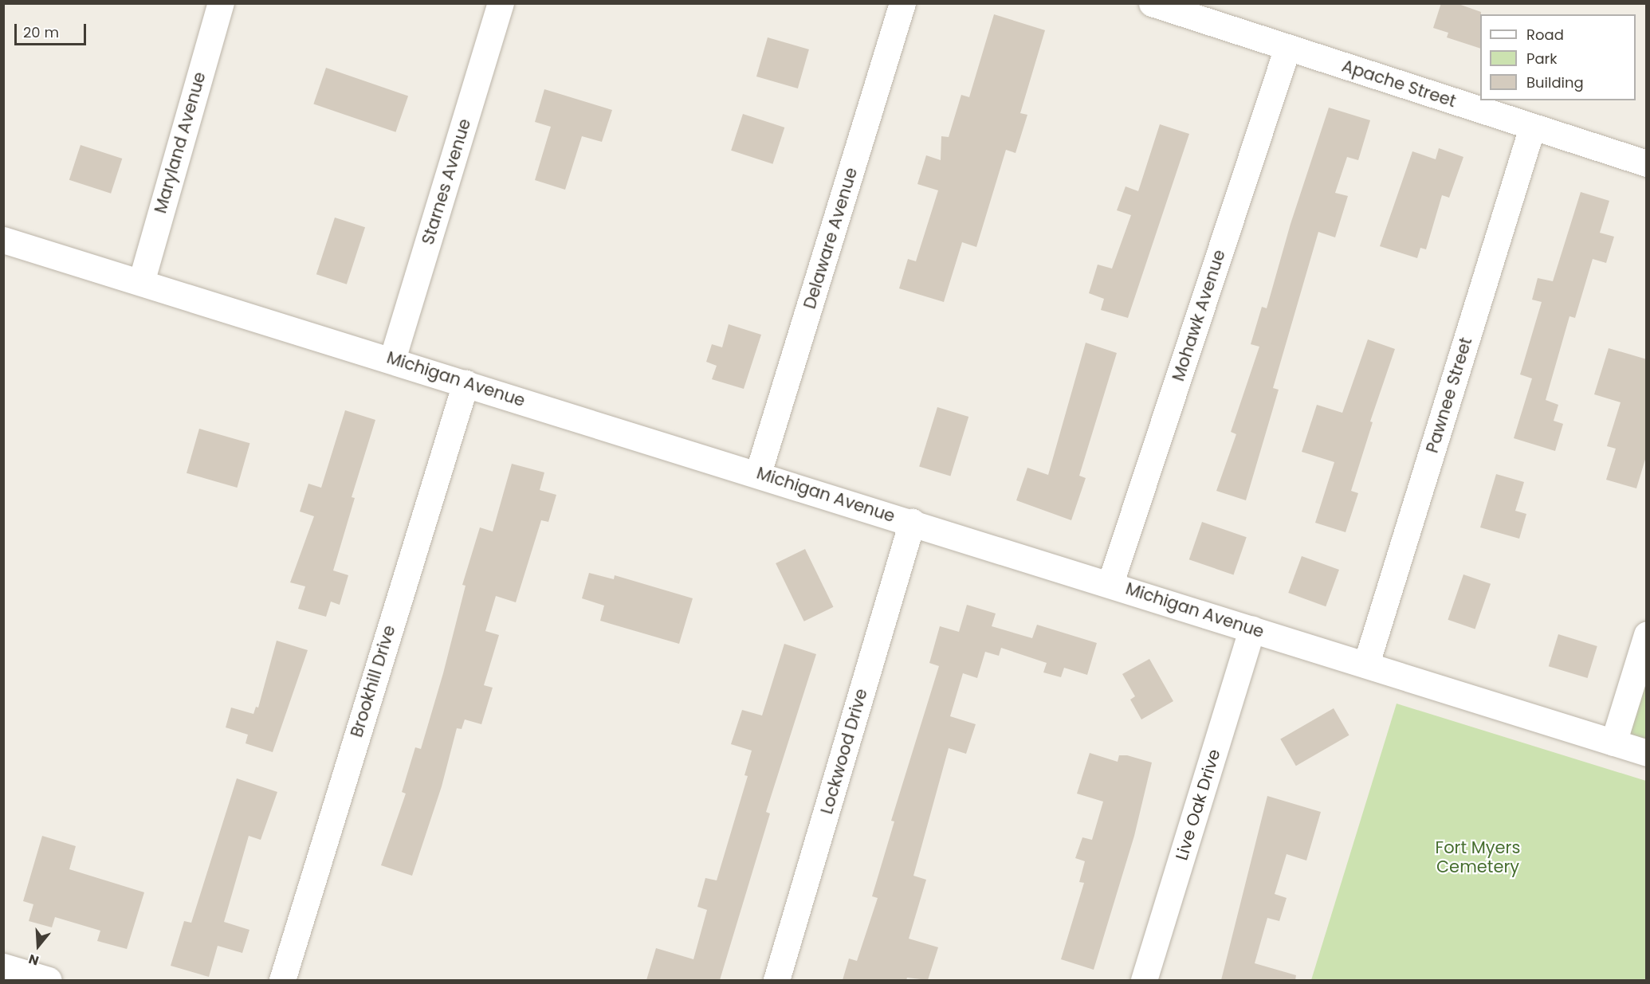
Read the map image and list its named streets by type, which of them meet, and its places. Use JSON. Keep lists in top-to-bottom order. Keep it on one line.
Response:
{"streets":{"street":["Apache Street","Maryland Avenue","Starnes Avenue","Delaware Avenue","Mohawk Avenue","Michigan Avenue","Pawnee Street","Brookhill Drive","Lockwood Drive","Live Oak Drive"]},"crossings":[["Apache Street","Mohawk Avenue"],["Apache Street","Pawnee Street"],["Maryland Avenue","Michigan Avenue"],["Starnes Avenue","Michigan Avenue"],["Delaware Avenue","Michigan Avenue"],["Mohawk Avenue","Michigan Avenue"],["Michigan Avenue","Pawnee Street"],["Michigan Avenue","Brookhill Drive"],["Michigan Avenue","Lockwood Drive"],["Michigan Avenue","Live Oak Drive"]],"parks":["Fort Myers Cemetery"],"legend":["Road","Park","Building"],"scale_bar":"20 m","north":"bottom"}
